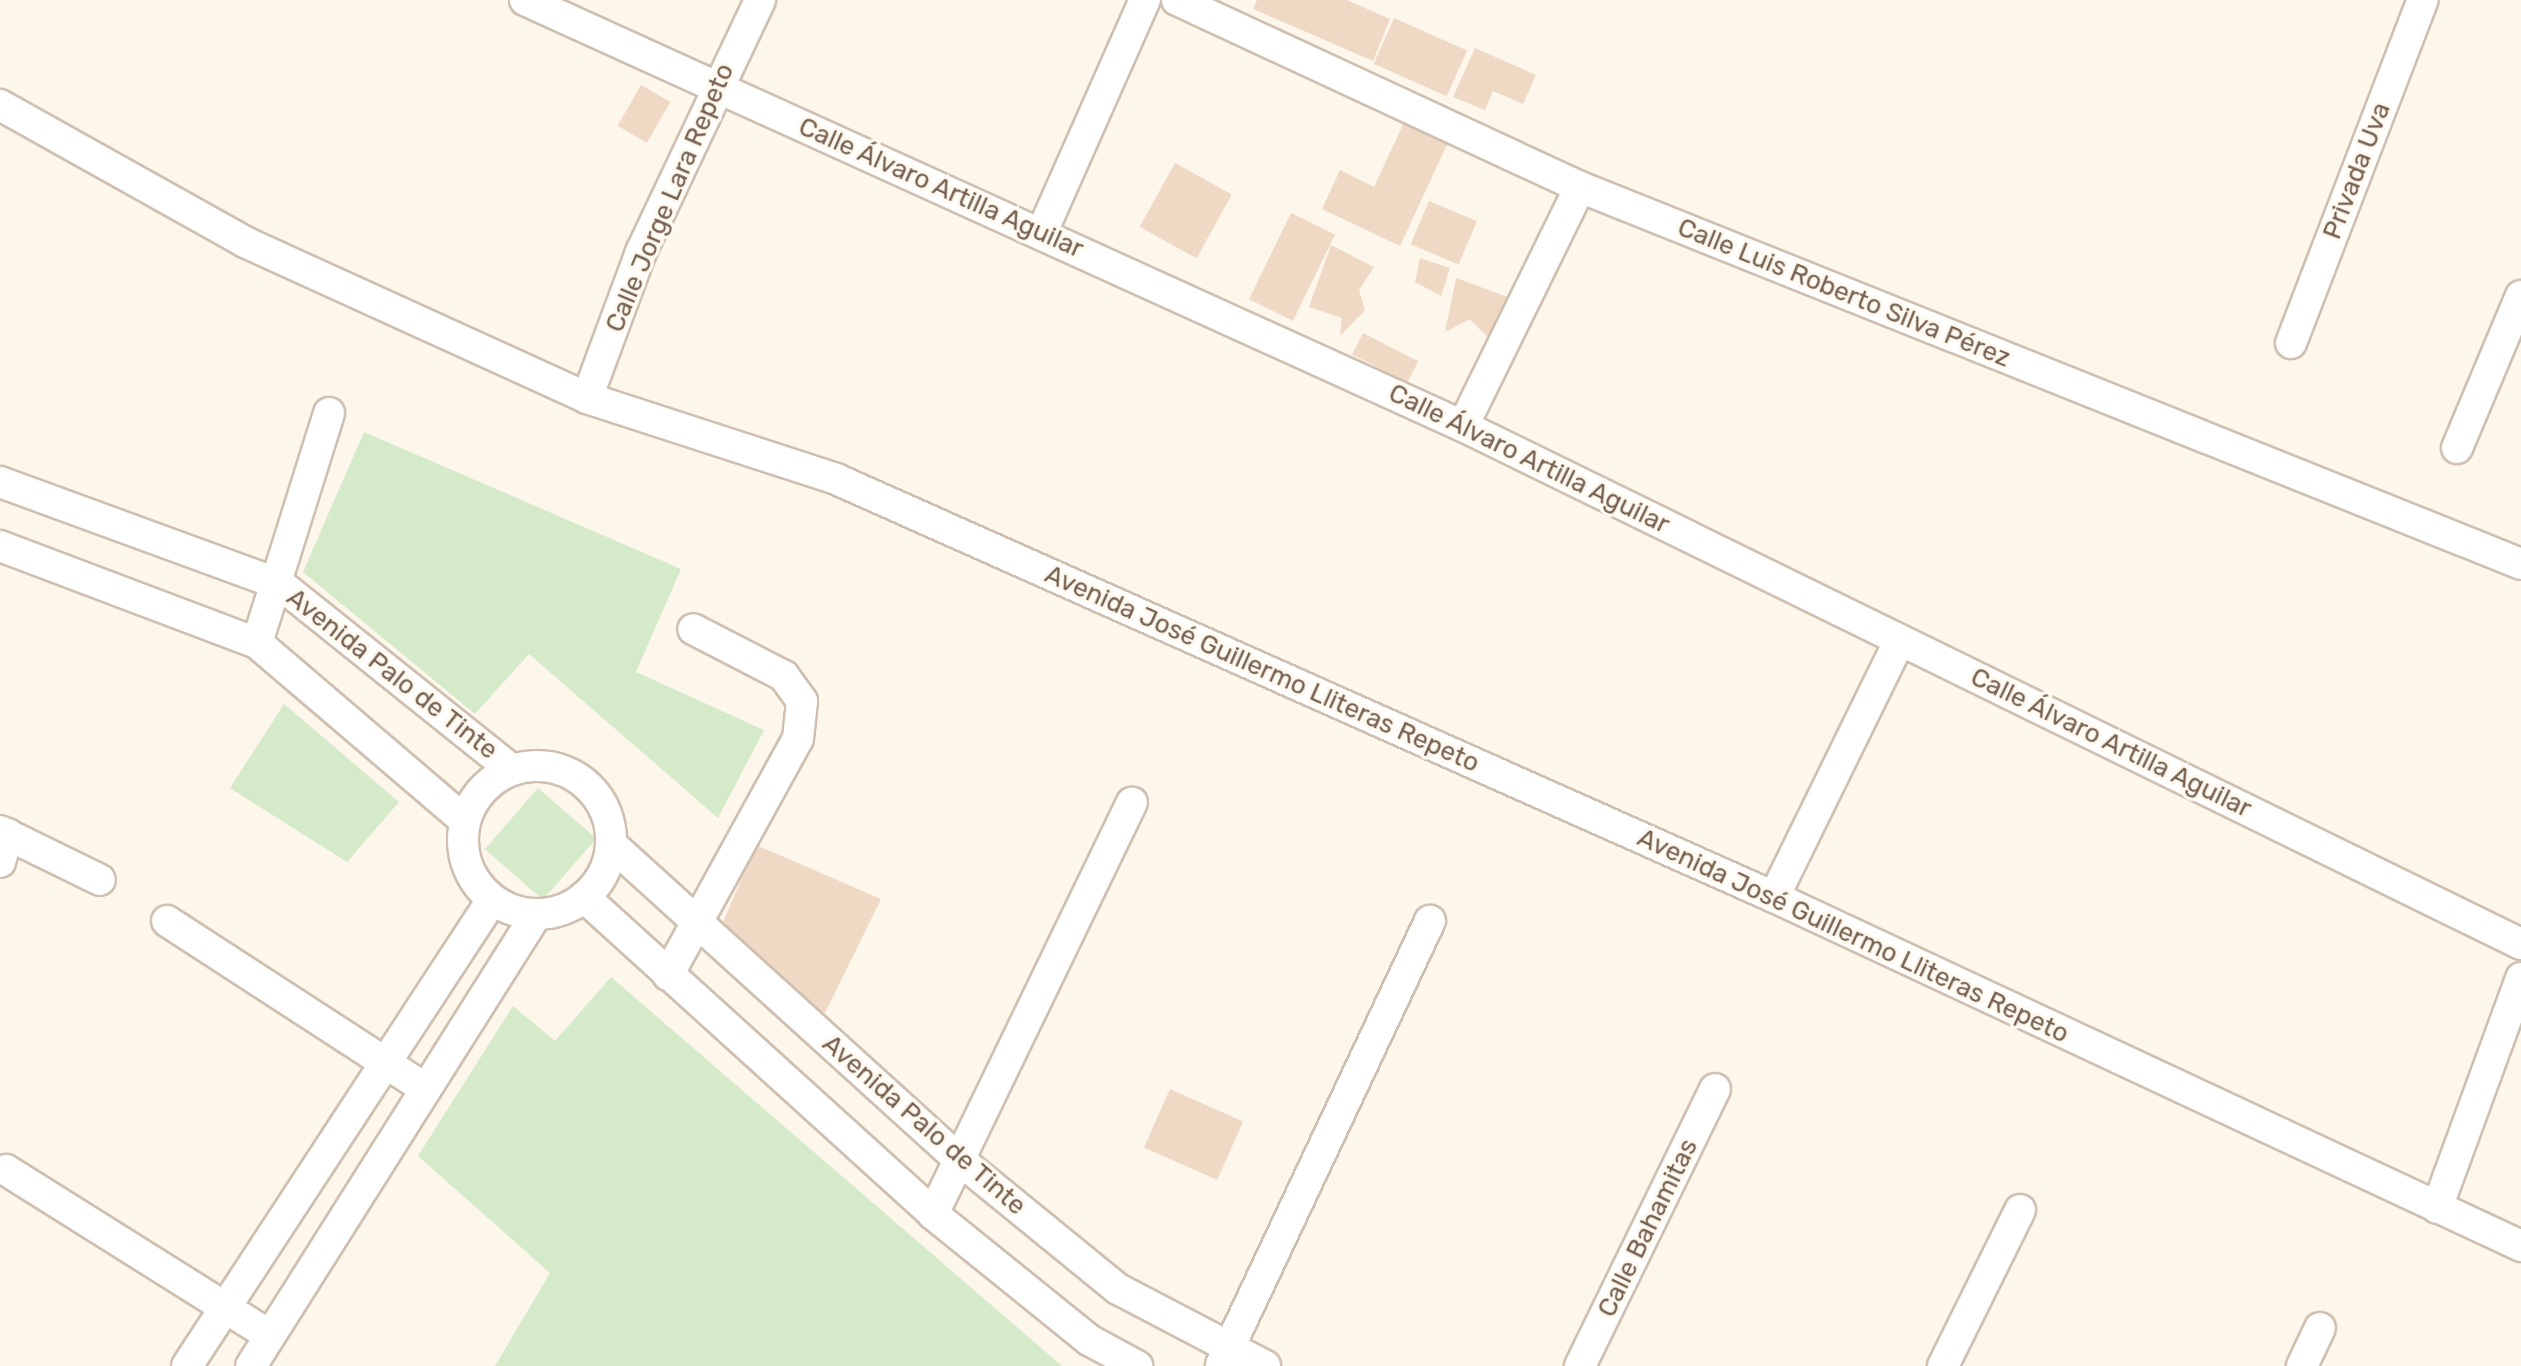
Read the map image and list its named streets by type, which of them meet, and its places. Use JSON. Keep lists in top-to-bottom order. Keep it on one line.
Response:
{"streets":{"street":["Privada Uva","Calle Álvaro Artilla Aguilar","Calle Jorge Lara Repeto","Calle Luis Roberto Silva Pérez","Avenida José Guillermo Lliteras Repeto","Avenida Palo de Tinte","Calle Bahamitas"]},"crossings":[["Calle Álvaro Artilla Aguilar","Calle Jorge Lara Repeto"],["Calle Jorge Lara Repeto","Avenida José Guillermo Lliteras Repeto"]]}
